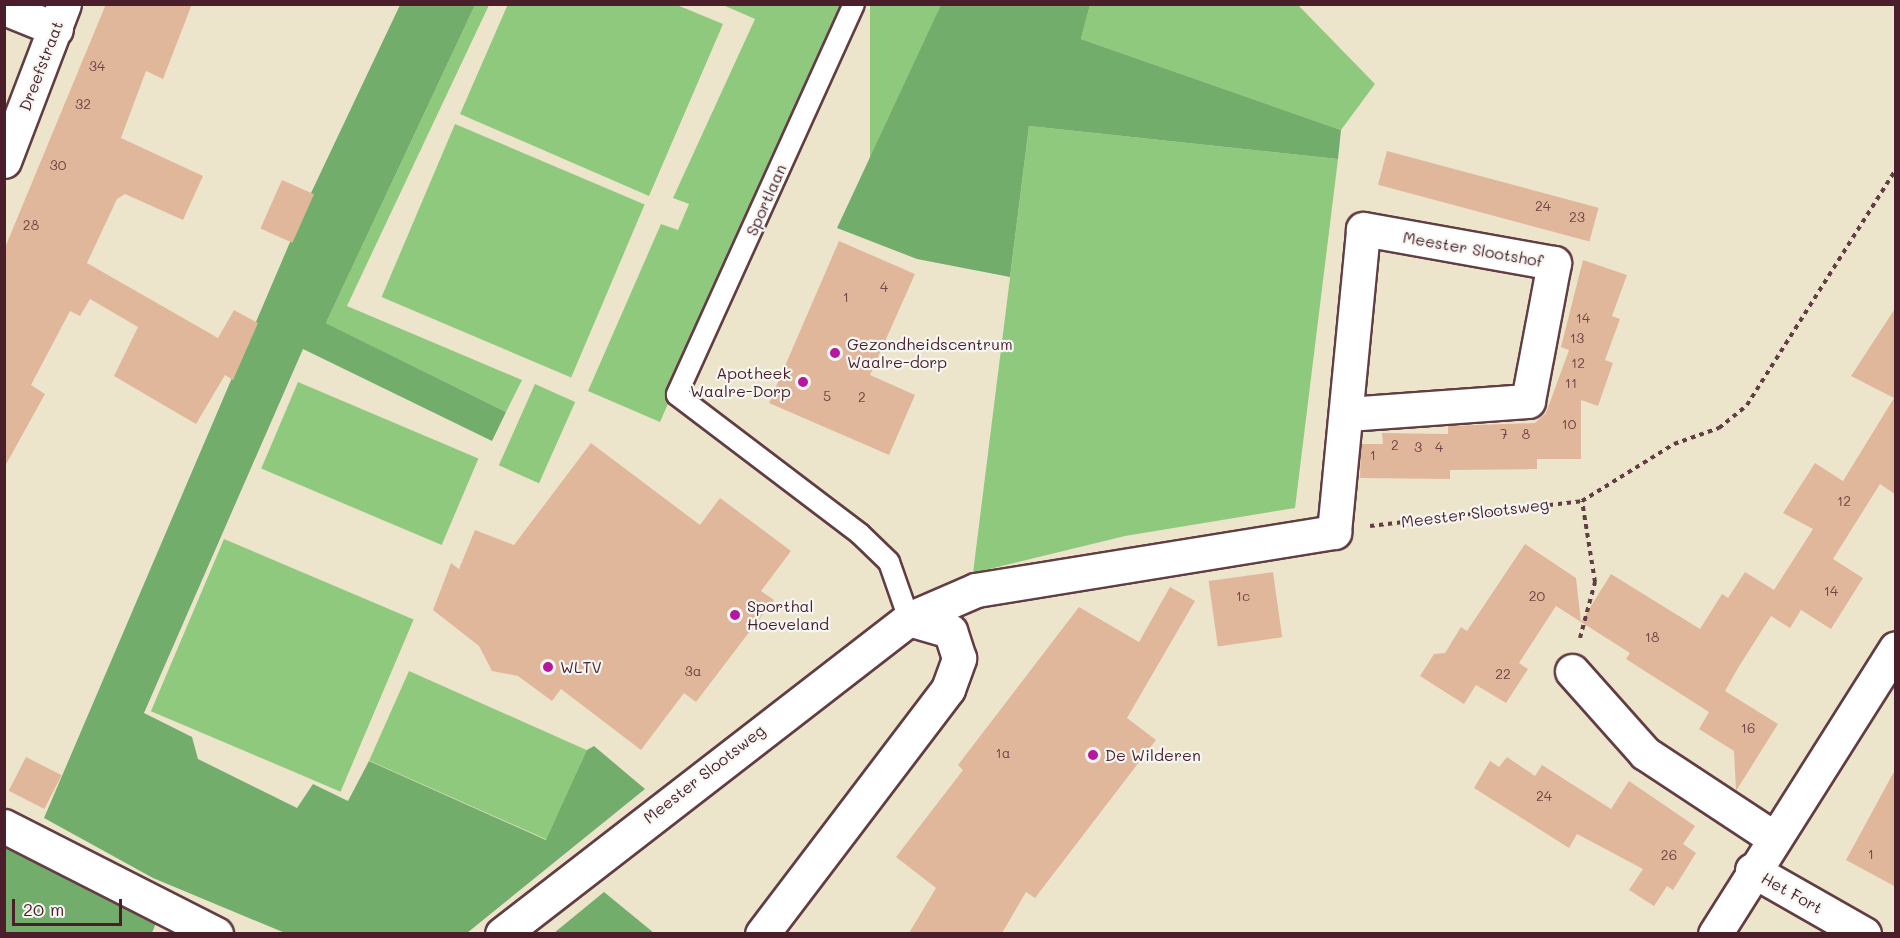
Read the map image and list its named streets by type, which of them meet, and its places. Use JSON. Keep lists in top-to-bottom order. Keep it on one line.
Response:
{"streets":{"street":["Dreefstraat","Meester Slootshof","Meester Slootsweg","Het Fort"],"lane":["Sportlaan"]},"crossings":[["Sportlaan","Meester Slootsweg"],["Meester Slootshof","Meester Slootsweg"]],"places":["Gezondheidscentrum Waalre-dorp","Apotheek Waalre-Dorp","Sporthal Hoeveland","WLTV","De Wilderen"],"house_numbers":["34","32","30","24","23","28","4","1","14","13","12","11","5","2","10","7","8","2","3","4","1","12","14","1c","20","18","3a","22","16","1a","24","1","26"],"scale_bar":"20 m"}
